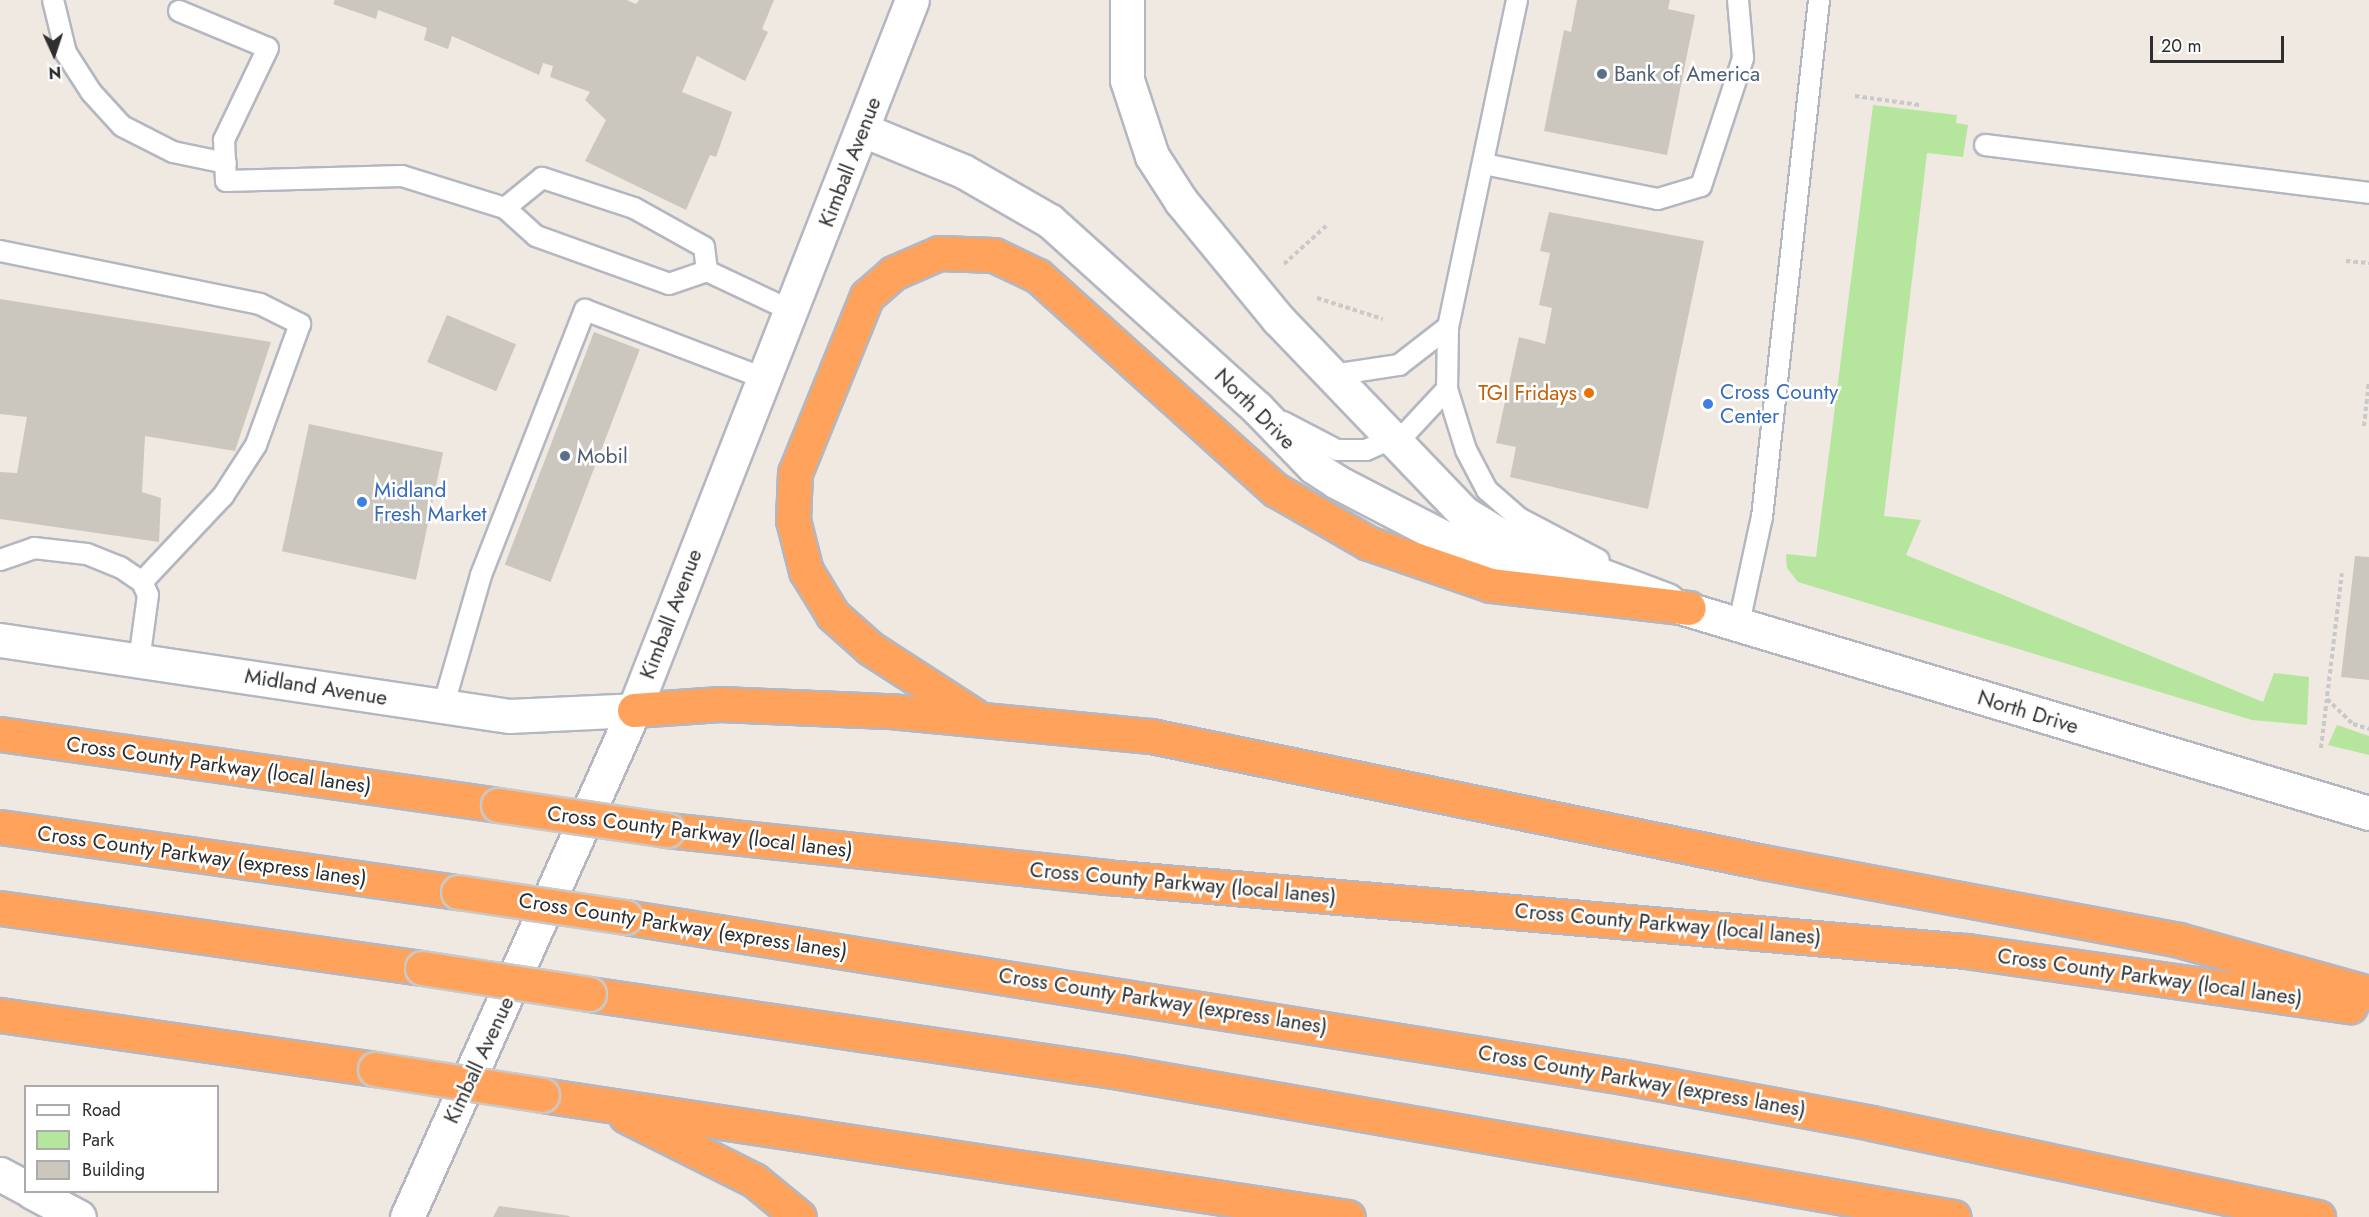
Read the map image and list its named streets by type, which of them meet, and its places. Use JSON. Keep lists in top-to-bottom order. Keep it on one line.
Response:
{"streets":{"highway":["Cross County Parkway (local lanes)","Cross County Parkway (express lanes)"],"street":["Kimball Avenue","North Drive","Midland Avenue"]},"crossings":[["Kimball Avenue","North Drive"],["Kimball Avenue","Midland Avenue"]],"places":["Bank of America","TGI Fridays","Cross County Center","Mobil","Midland Fresh Market"],"legend":["Road","Park","Building"],"scale_bar":"20 m","north":"bottom"}
